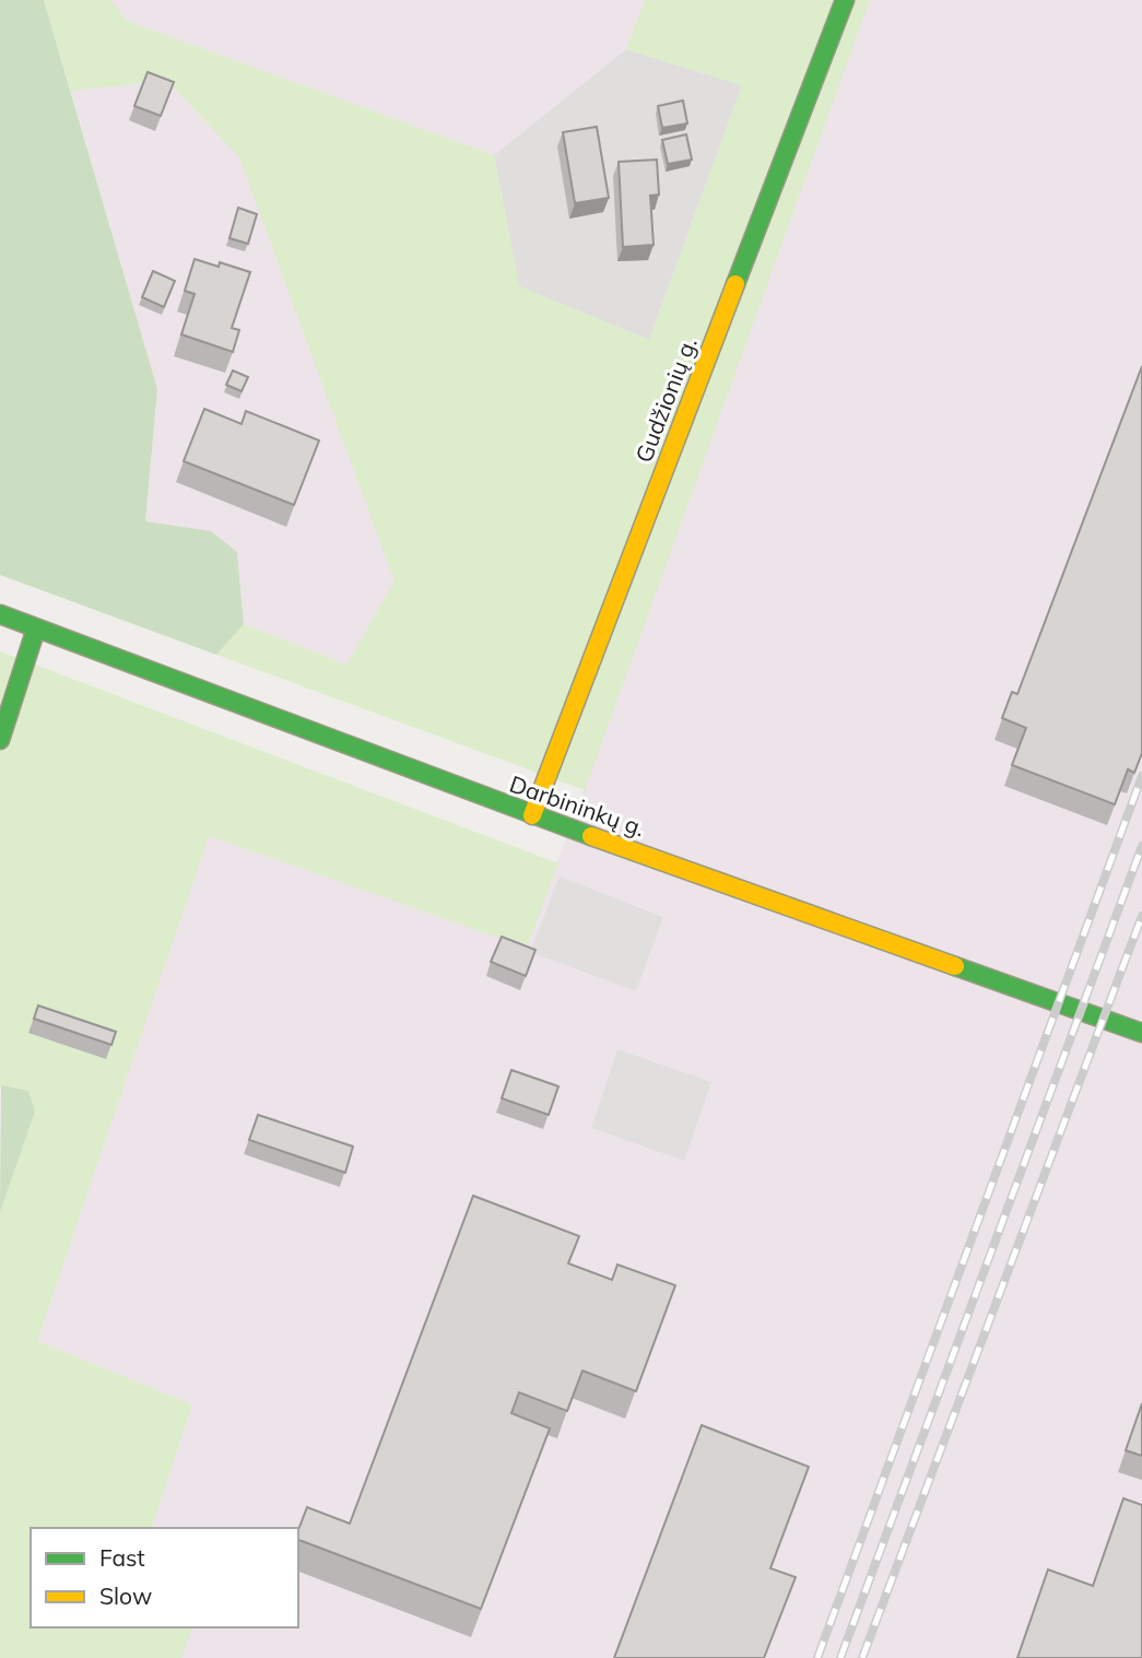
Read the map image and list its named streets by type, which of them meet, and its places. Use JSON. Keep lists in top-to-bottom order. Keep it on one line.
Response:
{"streets":{"main road":["Gudžionių g.","Darbininkų g."]},"crossings":[["Gudžionių g.","Darbininkų g."]],"legend":["Fast","Slow"]}
